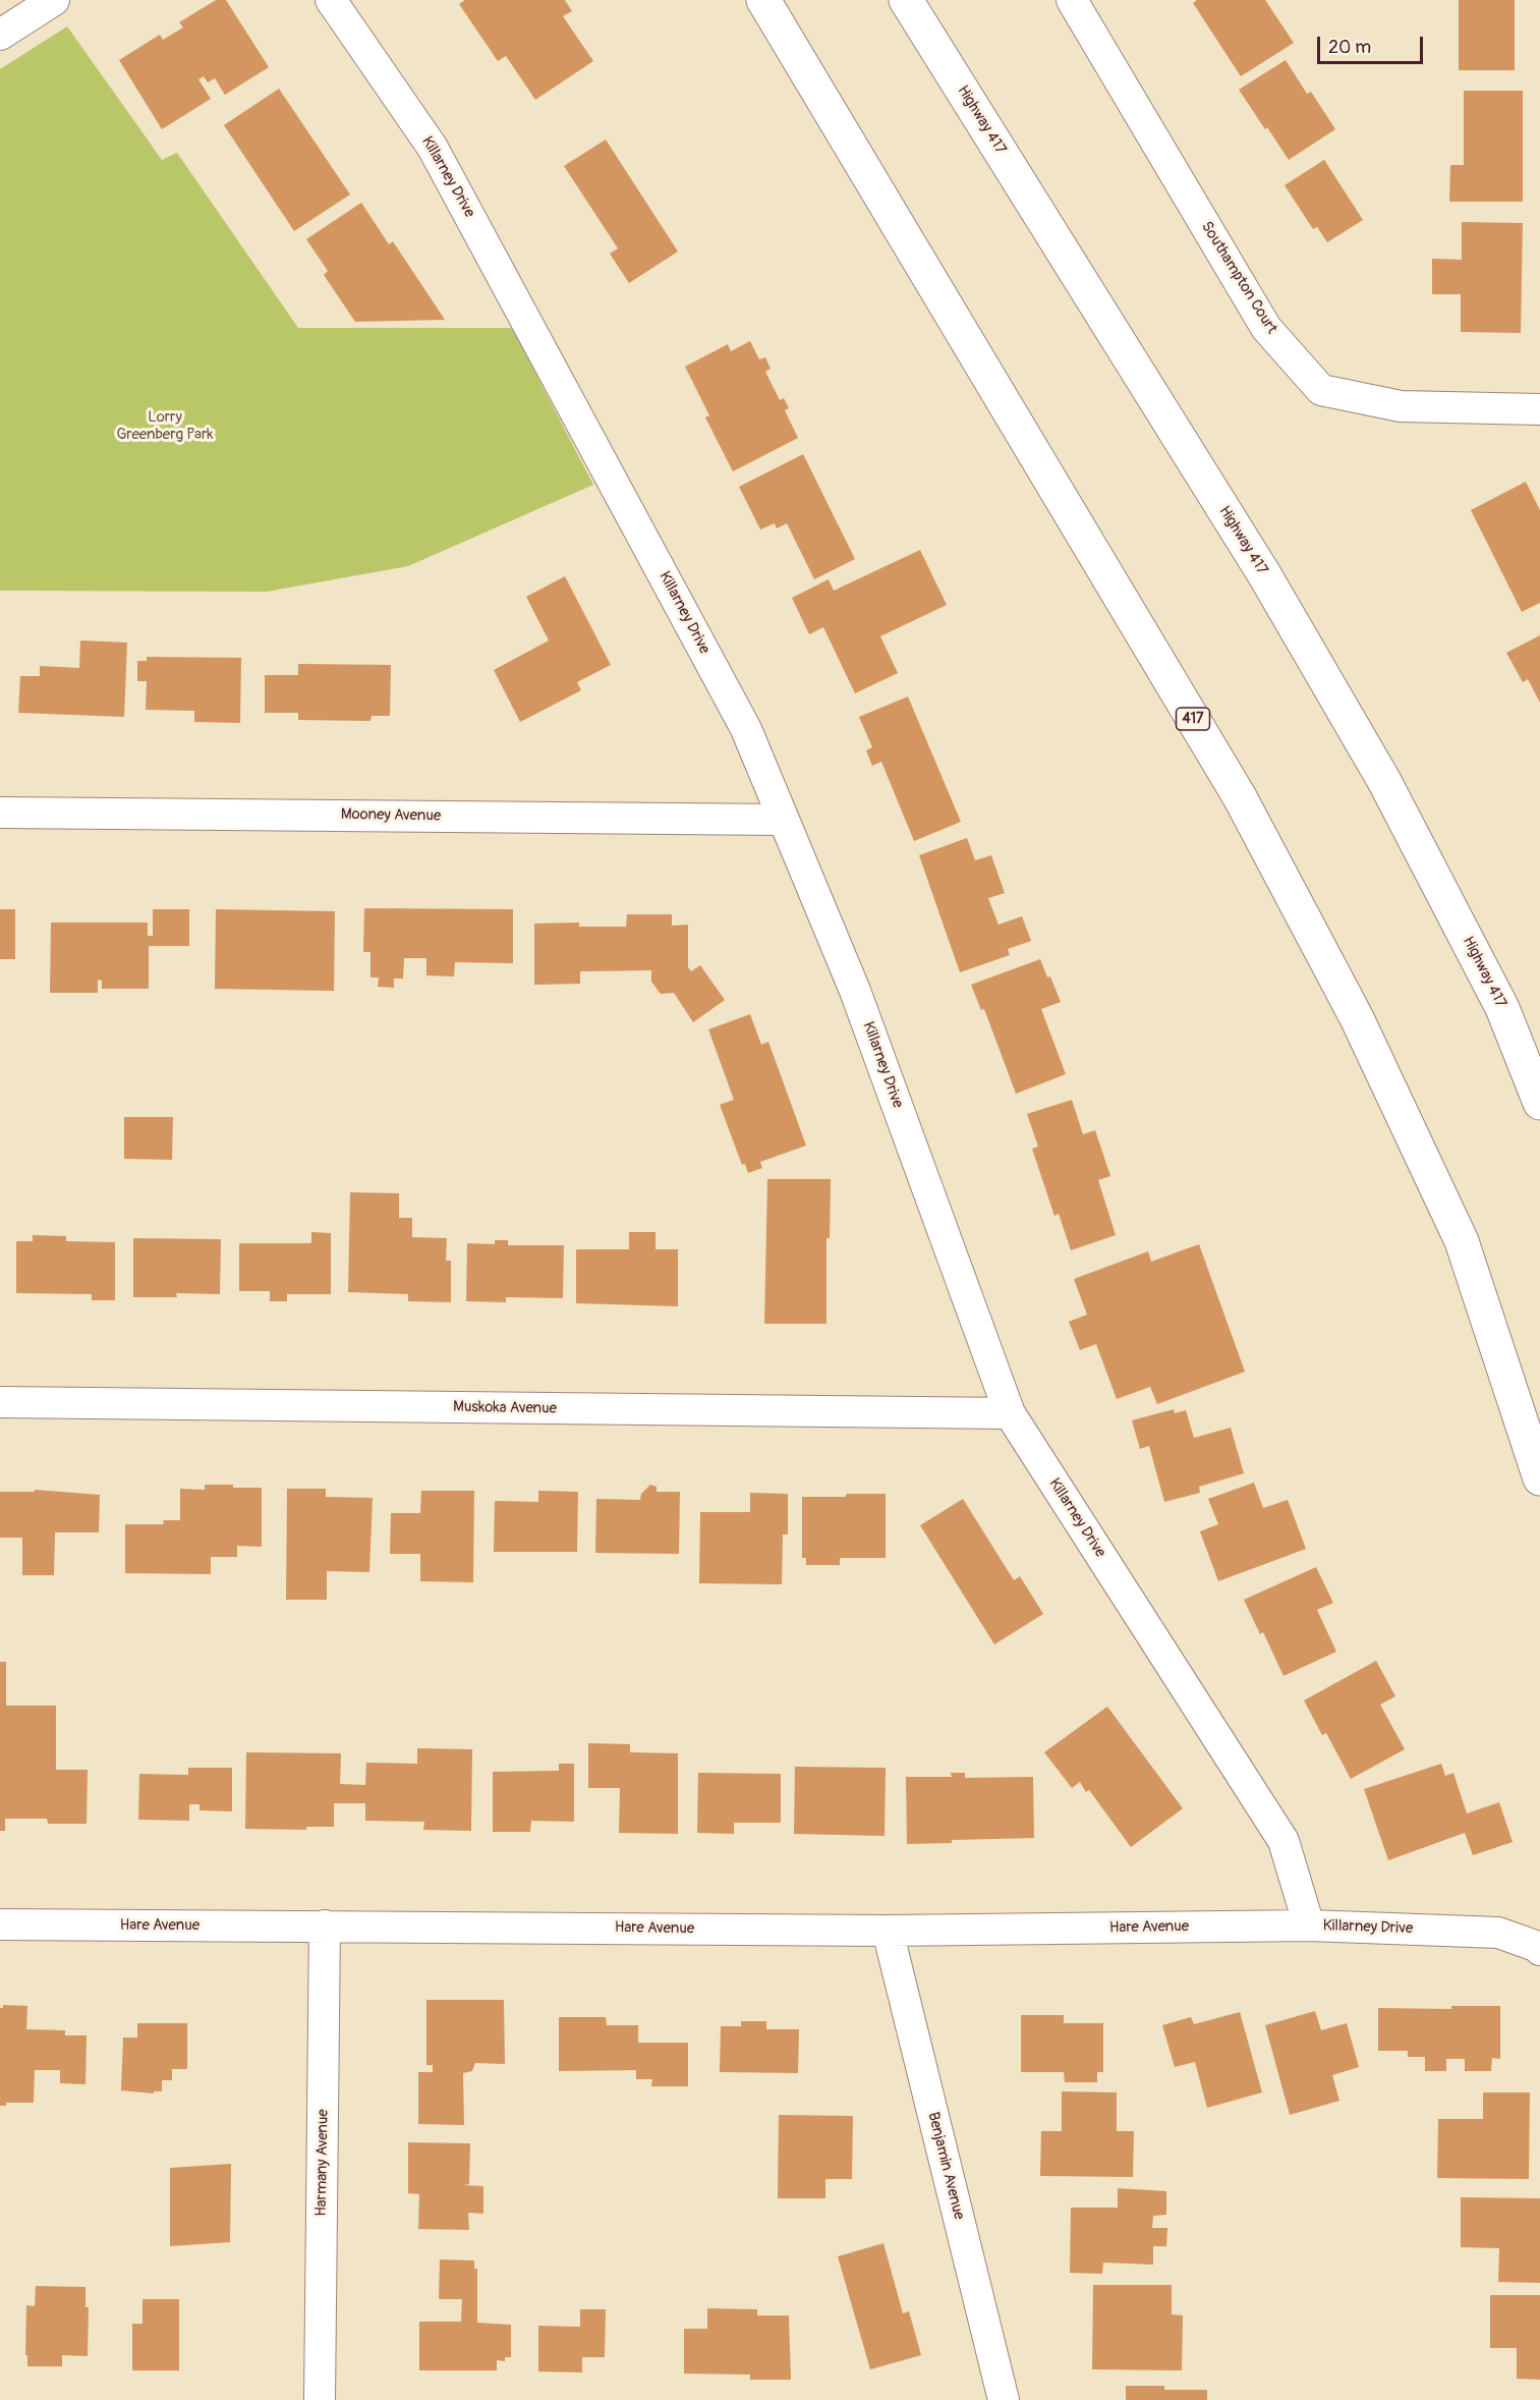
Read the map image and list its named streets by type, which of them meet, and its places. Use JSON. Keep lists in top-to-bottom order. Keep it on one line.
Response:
{"streets":{"highway":["Highway 417","417"],"street":["Killarney Drive","Southampton Court","Mooney Avenue","Muskoka Avenue","Hare Avenue","Harmany Avenue","Benjamin Avenue"]},"crossings":[["Killarney Drive","Mooney Avenue"],["Killarney Drive","Muskoka Avenue"],["Killarney Drive","Hare Avenue"],["Hare Avenue","Harmany Avenue"],["Hare Avenue","Benjamin Avenue"]],"parks":["Lorry Greenberg Park"],"scale_bar":"20 m"}
